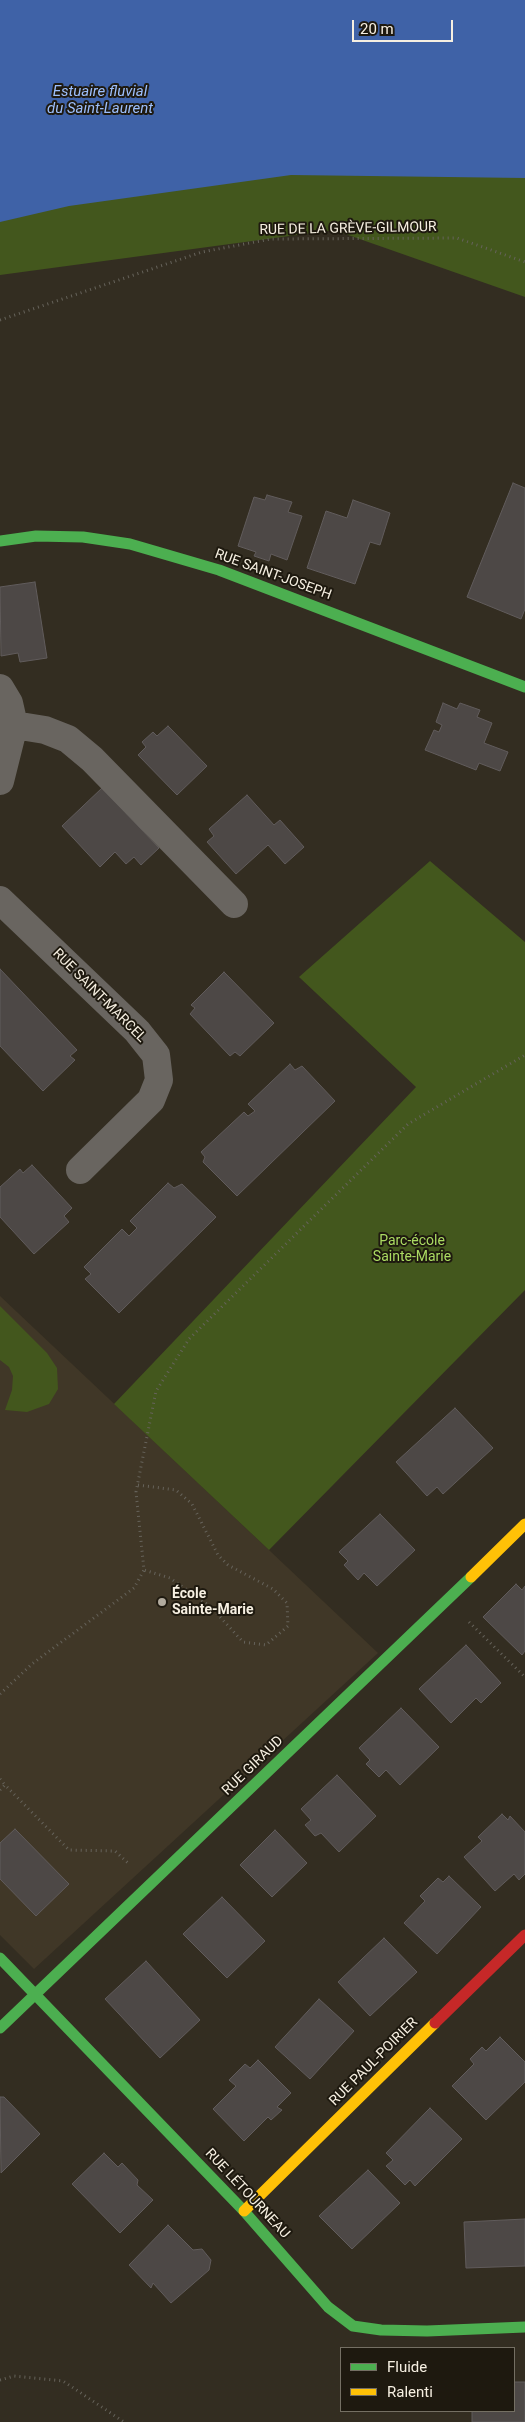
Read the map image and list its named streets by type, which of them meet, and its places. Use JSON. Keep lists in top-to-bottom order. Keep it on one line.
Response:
{"streets":{"street":["RUE SAINT-JOSEPH","RUE SAINT-MARCEL","RUE GIRAUD","RUE PAUL-POIRIER","RUE LÉTOURNEAU"],"path":["RUE DE LA GRÈVE-GILMOUR"]},"crossings":[["RUE GIRAUD","RUE LÉTOURNEAU"],["RUE PAUL-POIRIER","RUE LÉTOURNEAU"]],"water":["Estuaire fluvial du Saint-Laurent"],"parks":["Parc-école Sainte-Marie"],"places":["École Sainte-Marie"],"legend":["Fluide","Ralenti"],"scale_bar":"20 m"}
